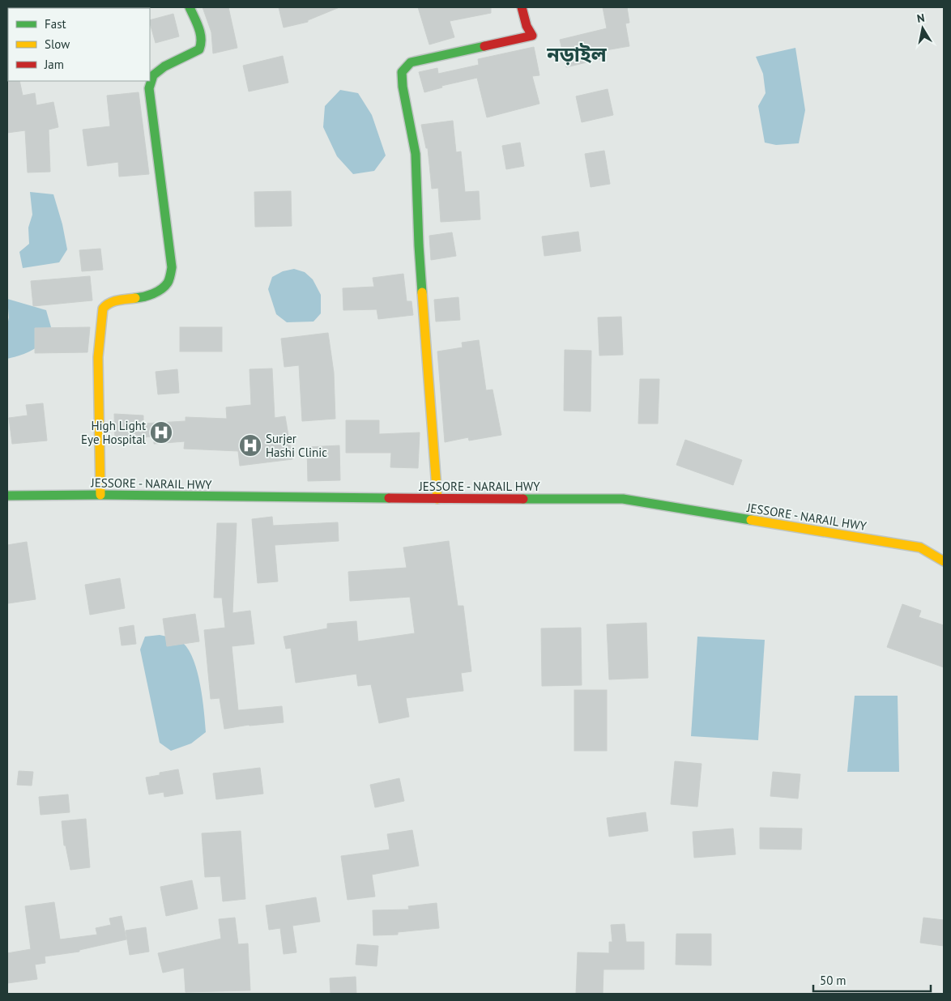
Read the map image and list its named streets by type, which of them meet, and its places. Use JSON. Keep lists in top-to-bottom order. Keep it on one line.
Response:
{"streets":{"main road":["JESSORE - NARAIL HWY"]},"districts":["নড়াইল"],"places":{"hospital":["High Light Eye Hospital","Surjer Hashi Clinic"]},"legend":["Fast","Slow","Jam"],"scale_bar":"50 m","north":"top"}
